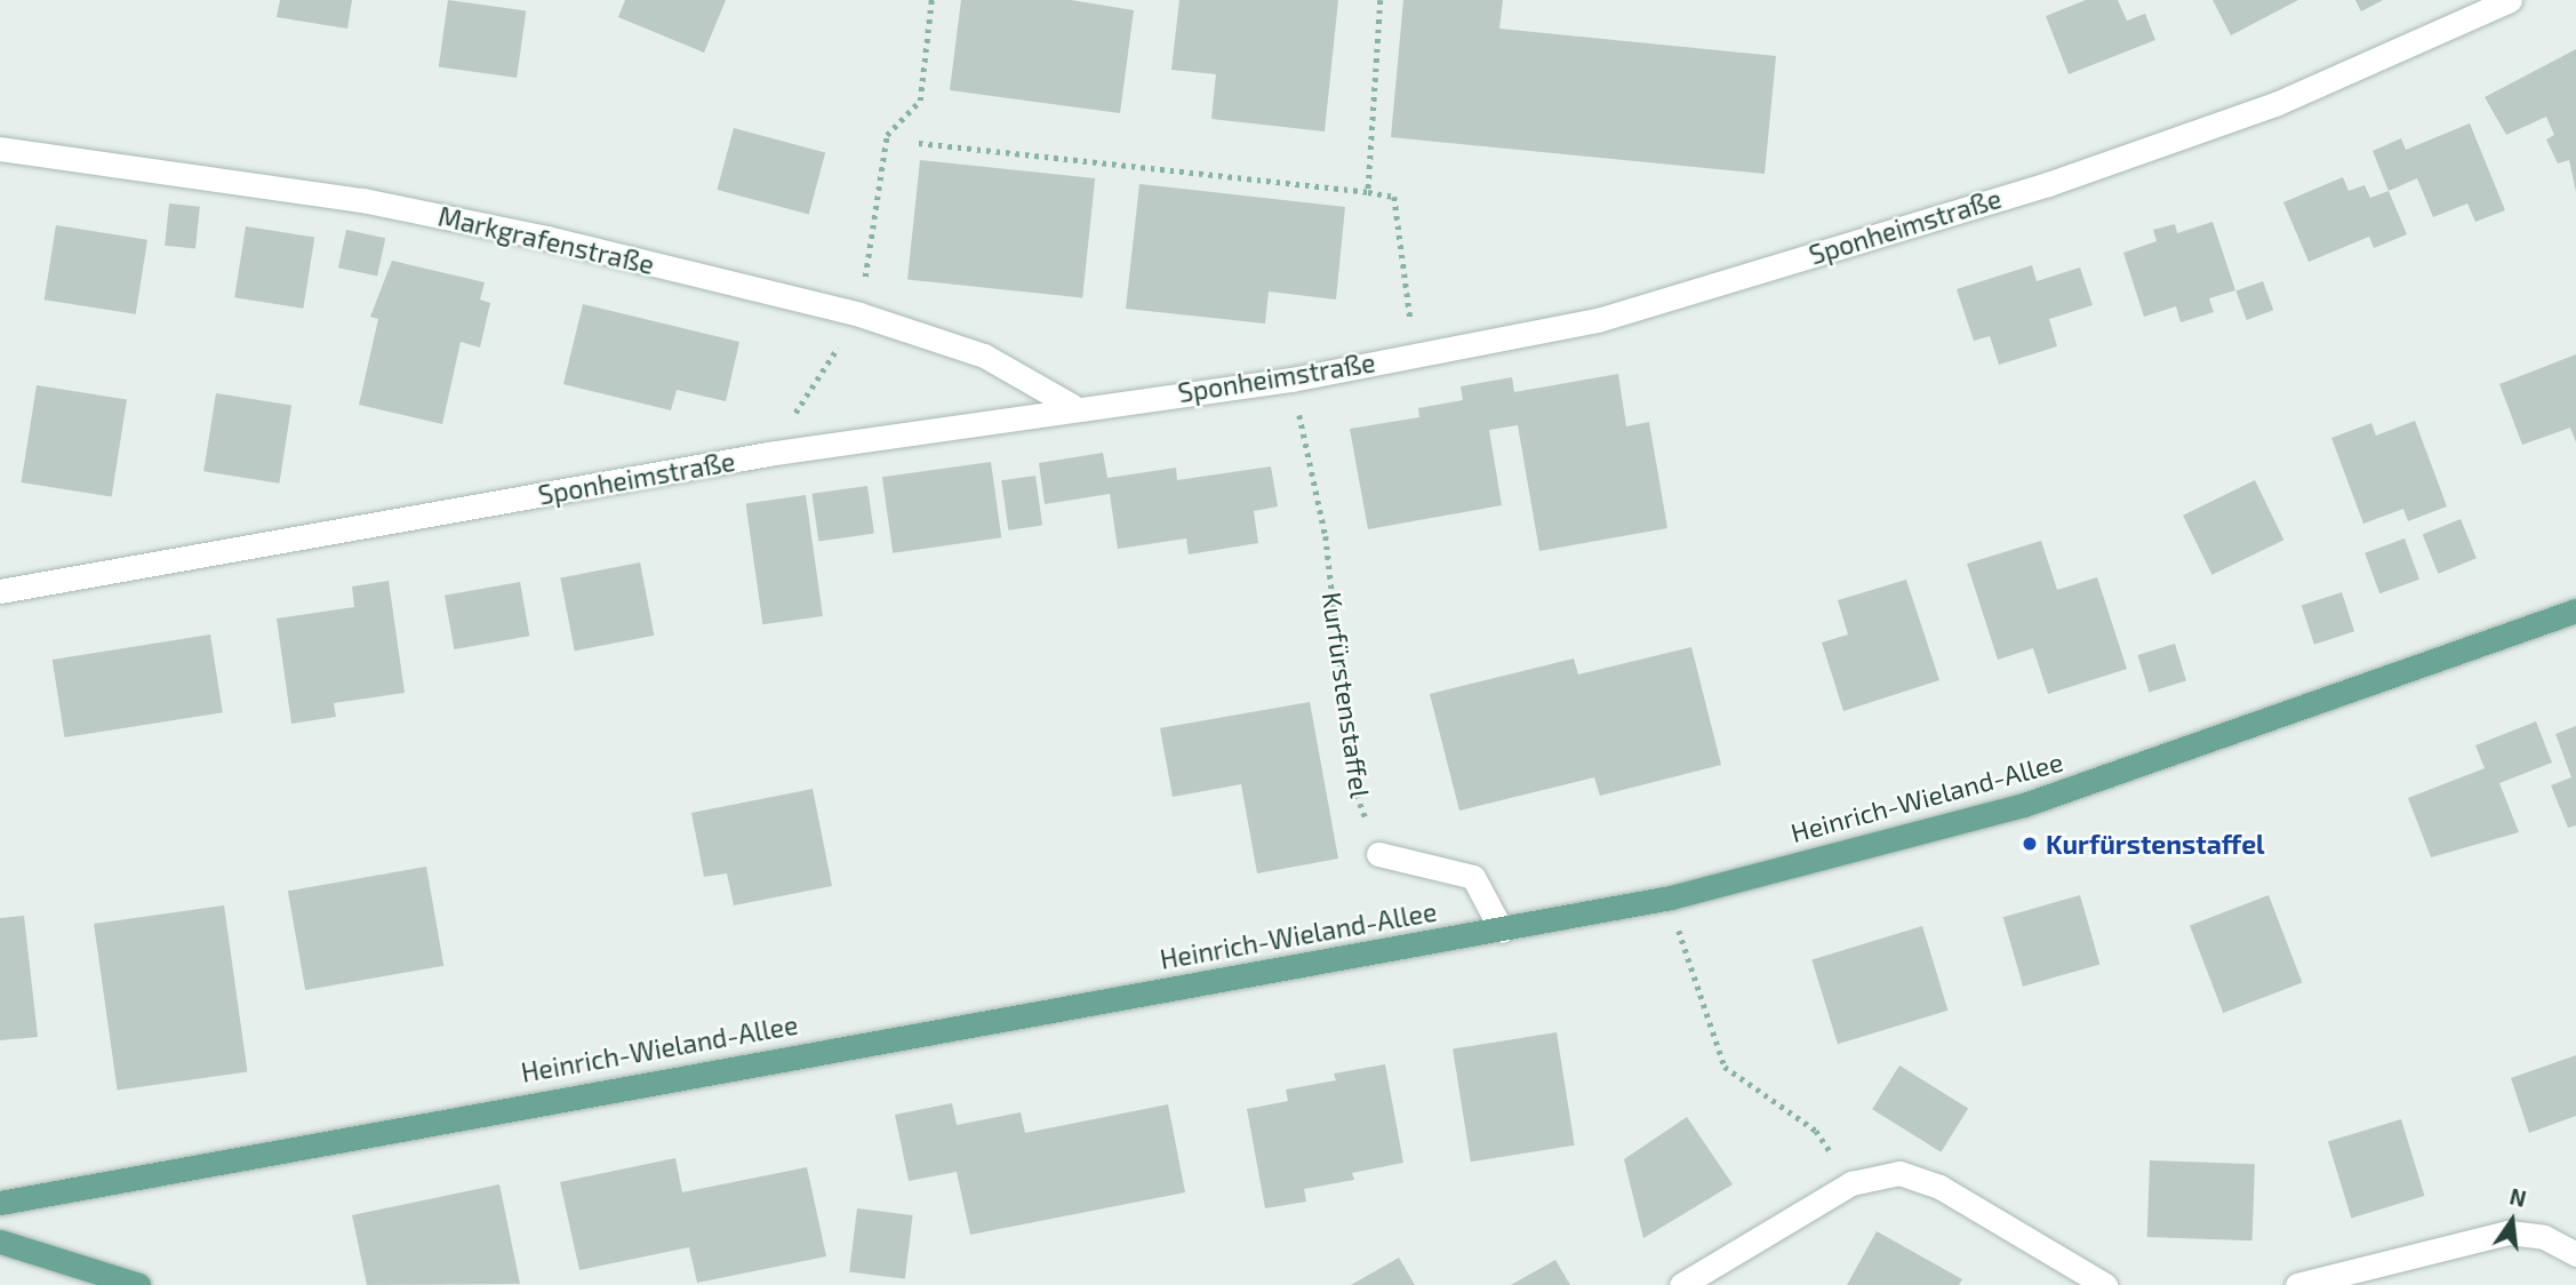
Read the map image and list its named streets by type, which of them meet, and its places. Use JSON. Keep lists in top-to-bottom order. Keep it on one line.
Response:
{"streets":{"main road":["Heinrich-Wieland-Allee"],"street":["Sponheimstraße","Markgrafenstraße"],"path":["Kurfürstenstaffel"]},"crossings":[["Sponheimstraße","Markgrafenstraße"],["Sponheimstraße","Kurfürstenstaffel"]],"places":["Kurfürstenstaffel"],"north":"top"}
